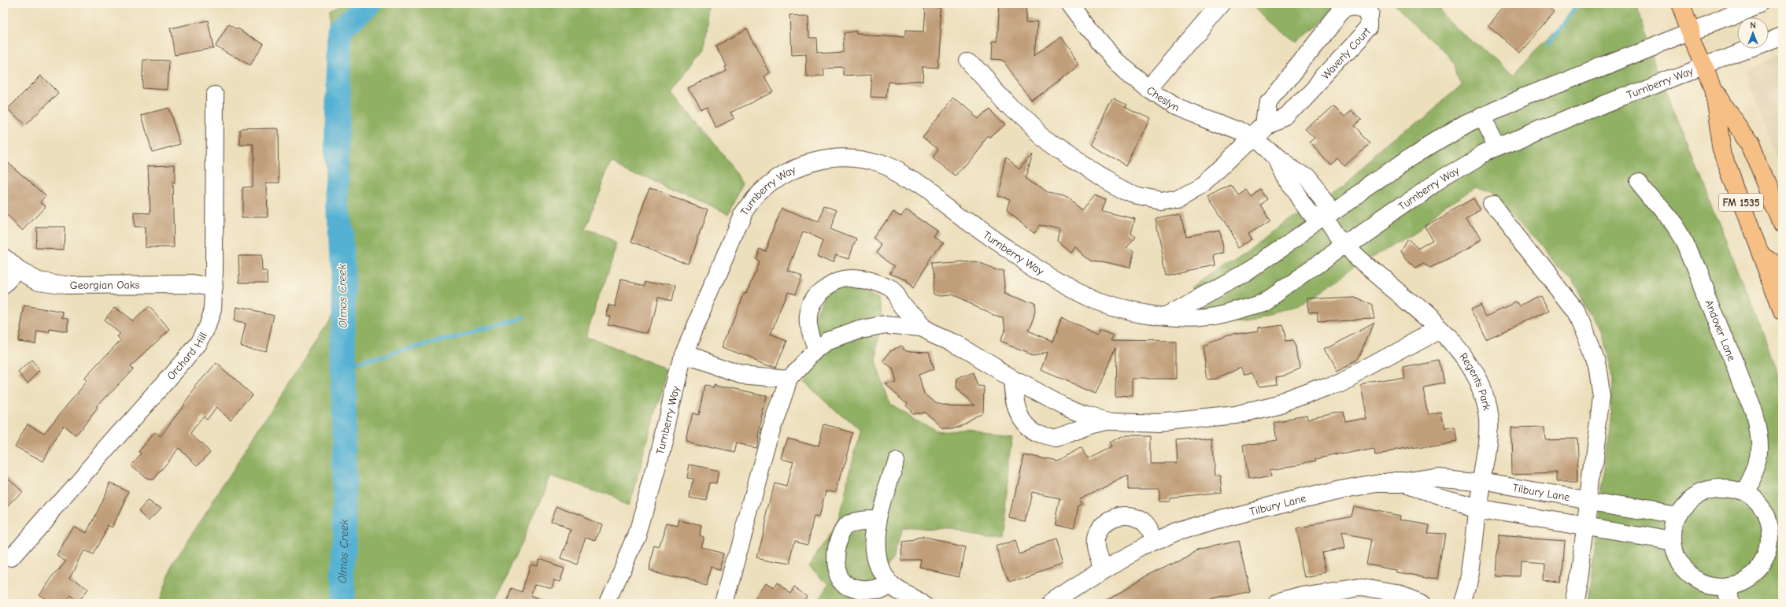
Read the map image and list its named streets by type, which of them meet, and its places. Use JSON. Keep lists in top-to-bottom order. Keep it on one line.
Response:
{"streets":{"main road":["FM 1535"],"street":["Waverly Court","Turnberry Way","Cheslyn","Georgian Oaks","Andover Lane","Orchard Hill","Regents Park","Tilbury Lane"]},"crossings":[["Waverly Court","Cheslyn"],["Turnberry Way","FM 1535"],["Turnberry Way","Regents Park"],["Cheslyn","Regents Park"],["Georgian Oaks","Orchard Hill"],["Andover Lane","Tilbury Lane"],["Regents Park","Tilbury Lane"]],"water":["Olmos Creek"],"north":"top"}
